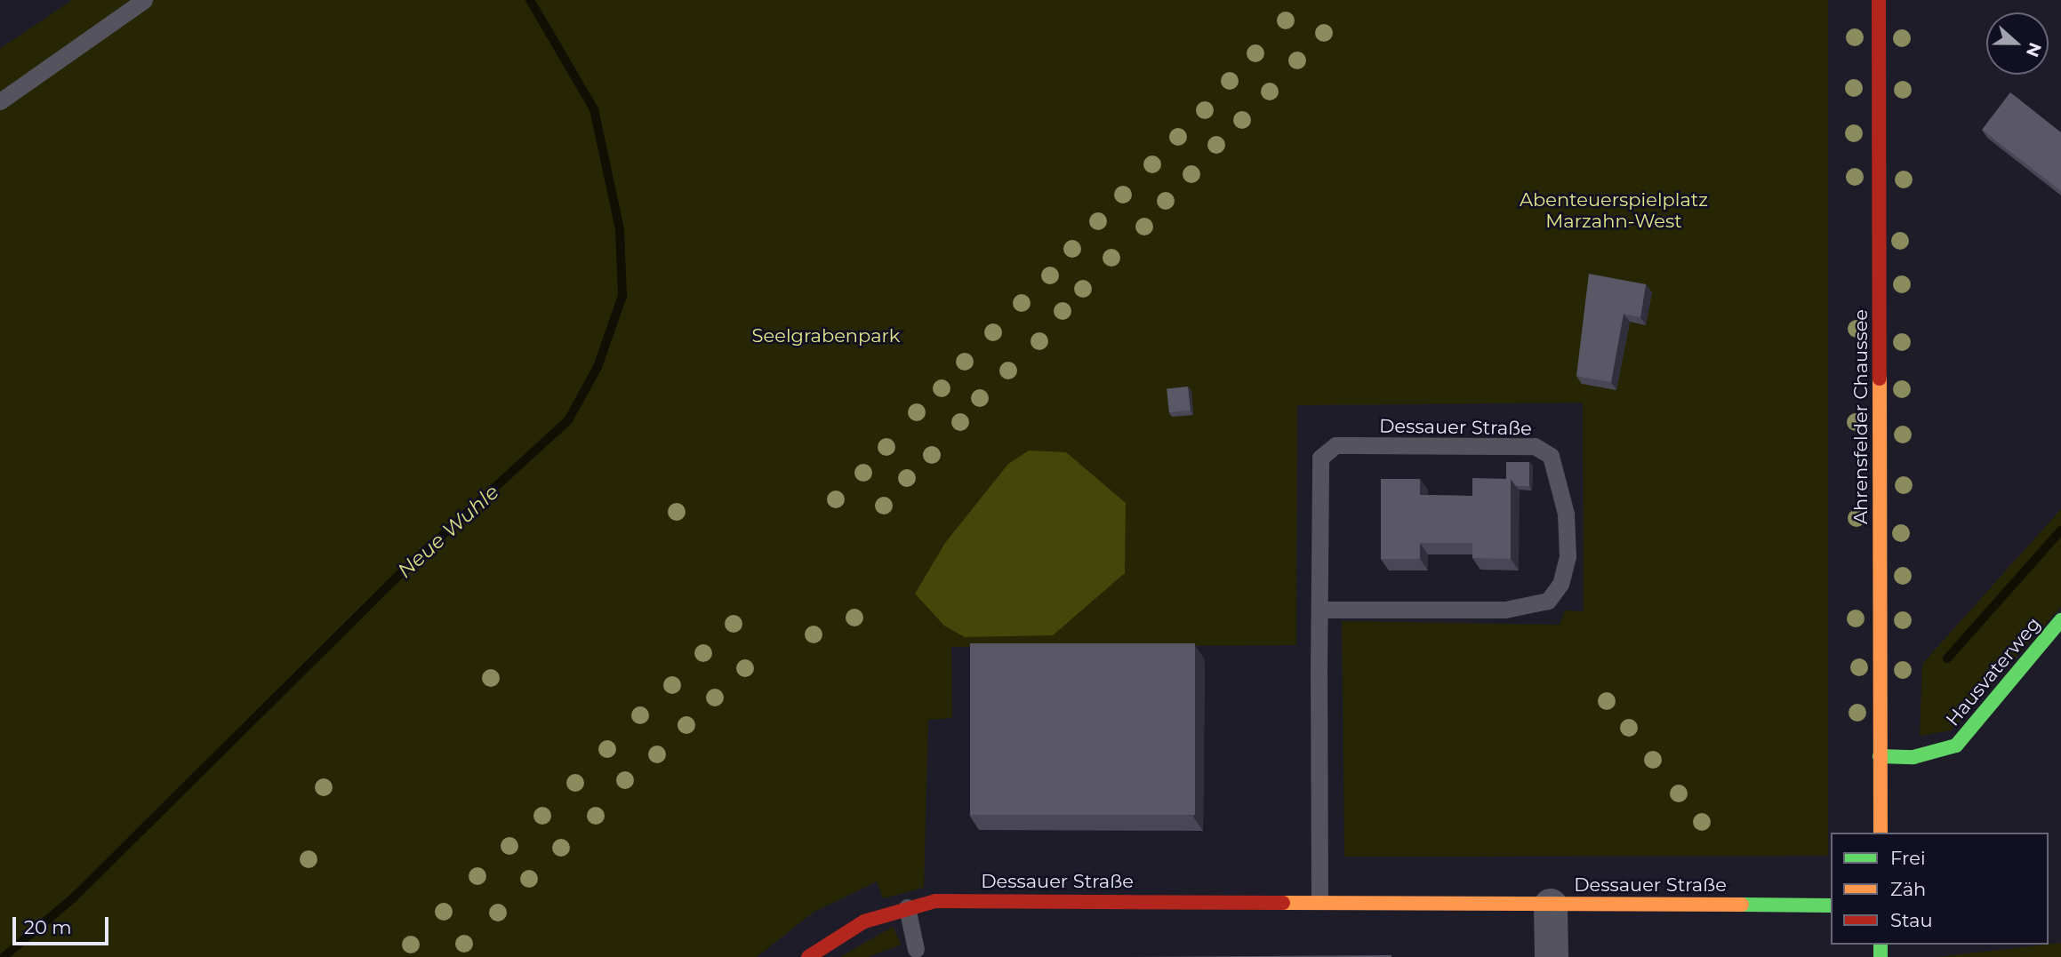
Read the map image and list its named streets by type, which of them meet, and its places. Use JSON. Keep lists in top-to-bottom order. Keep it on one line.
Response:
{"streets":{"street":["Ahrensfelder Chaussee","Dessauer Straße","Hausvaterweg"]},"crossings":[["Ahrensfelder Chaussee","Hausvaterweg"]],"water":["Neue Wuhle"],"parks":["Abenteuerspielplatz Marzahn-West","Seelgrabenpark"],"legend":["Frei","Zäh","Stau"],"scale_bar":"20 m","north":"right"}
